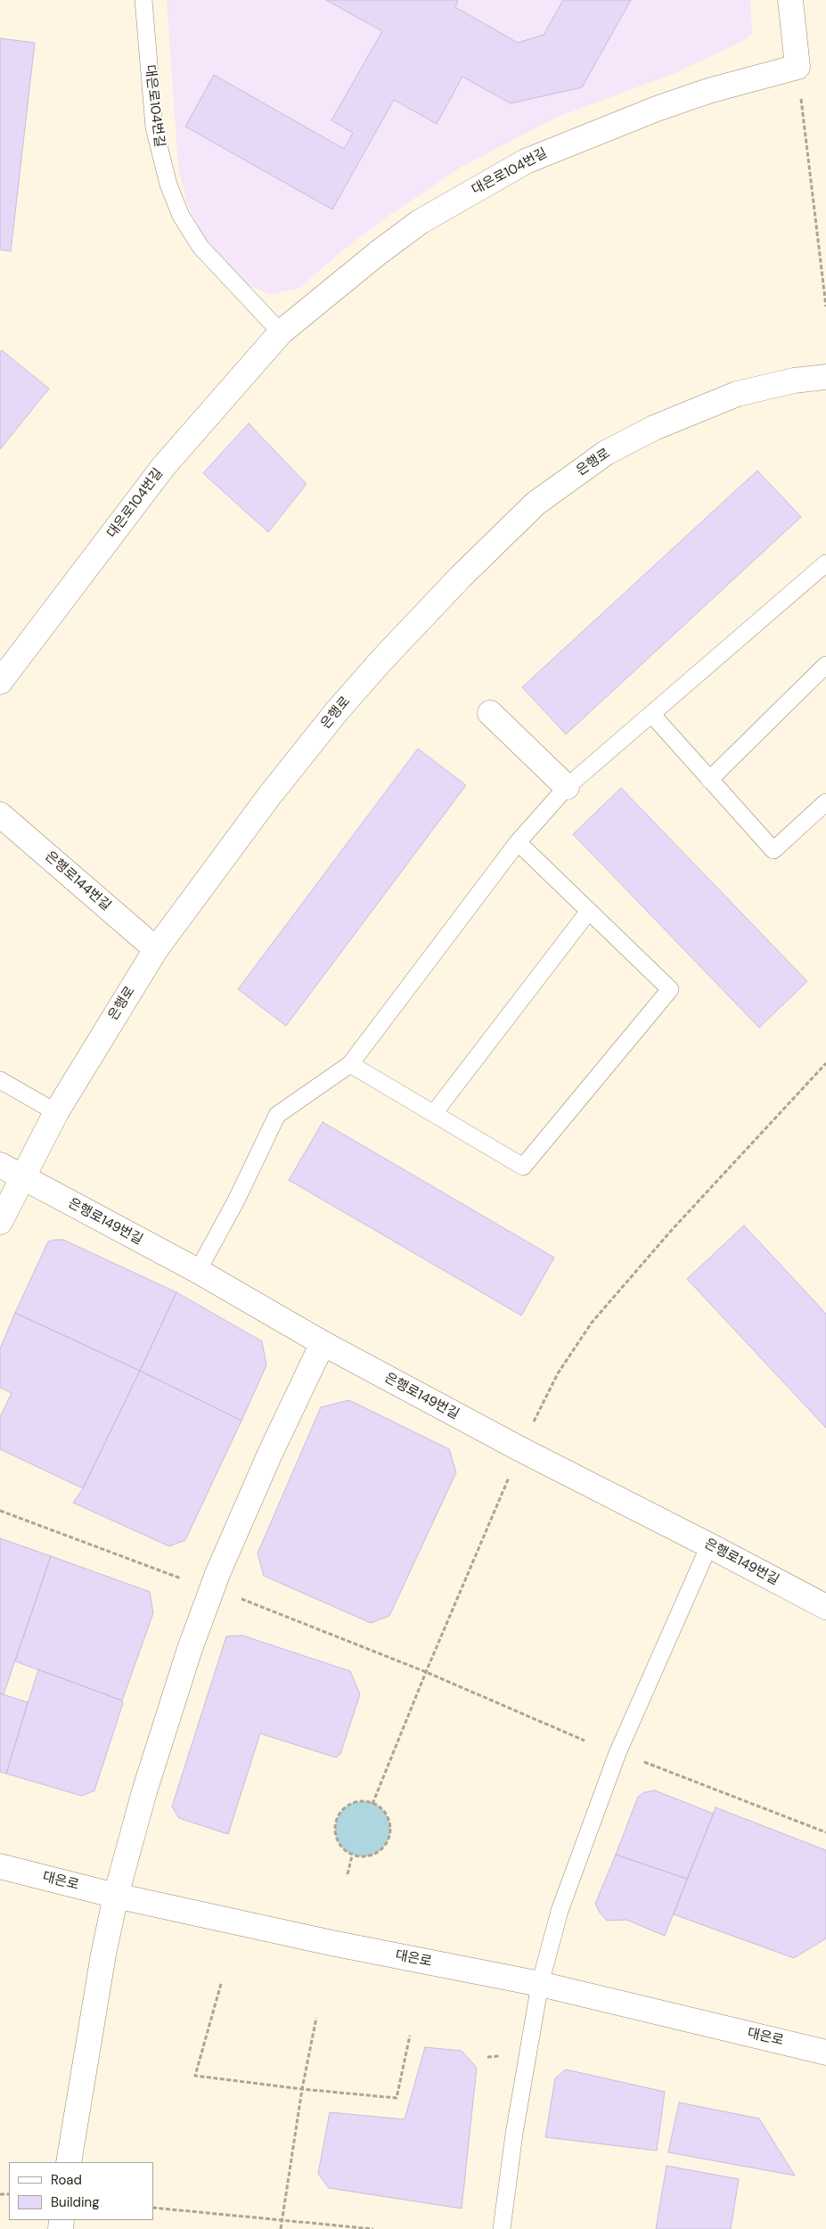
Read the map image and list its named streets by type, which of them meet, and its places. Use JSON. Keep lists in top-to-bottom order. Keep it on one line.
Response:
{"streets":{"street":["대은로104번길","은행로","은행로144번길","은행로149번길","대은로"]},"crossings":[["은행로","은행로144번길"],["은행로","은행로149번길"]],"legend":["Road","Building"]}
